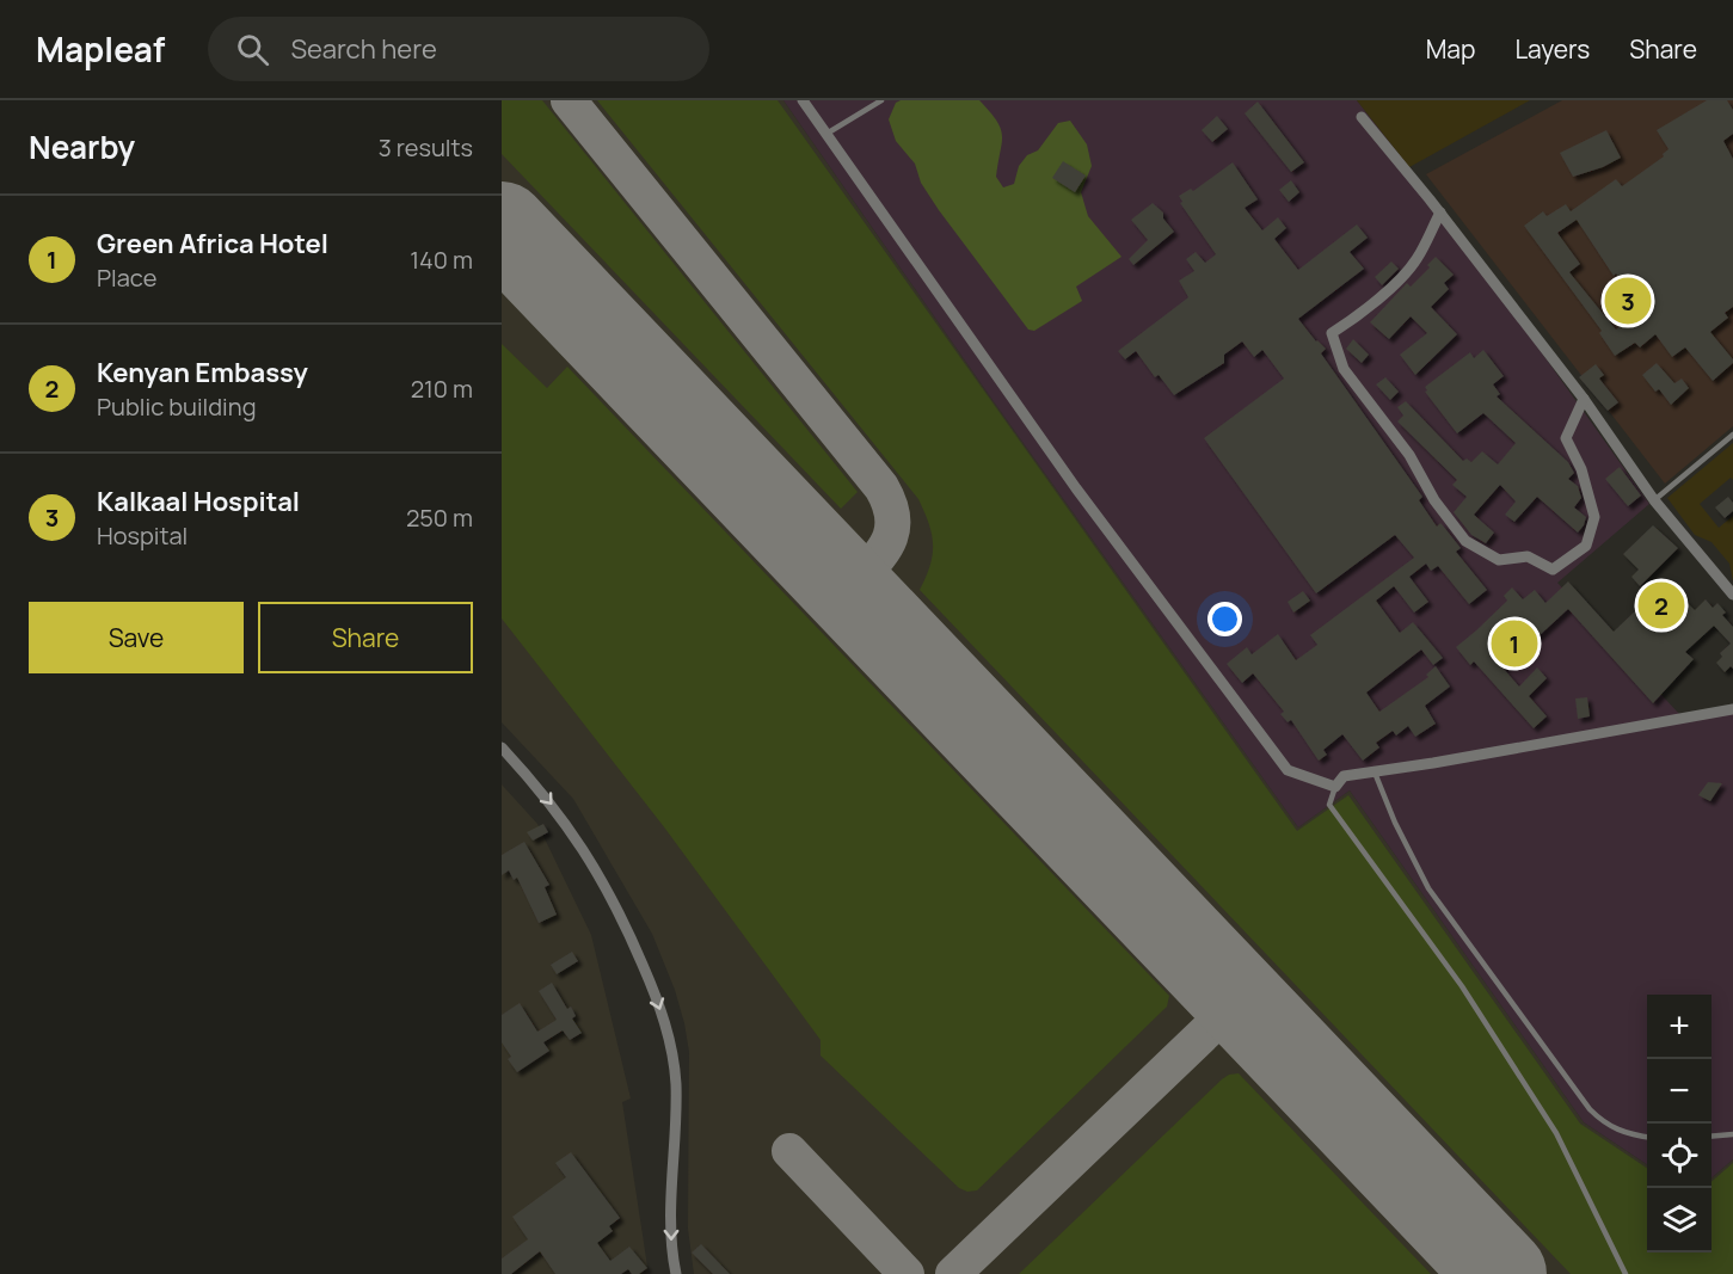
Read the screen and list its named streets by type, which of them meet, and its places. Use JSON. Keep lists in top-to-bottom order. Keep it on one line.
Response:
{"page":{"header":"Mapleaf","search":"Search here","nav":["Map","Layers","Share"],"heading":["Nearby","3 results"],"list":[{"mark":"1","name":"Green Africa Hotel","note":"Place","value":"140 m"},{"mark":"2","name":"Kenyan Embassy","note":"Public building","value":"210 m"},{"mark":"3","name":"Kalkaal Hospital","note":"Hospital","value":"250 m"}],"pins":["3","2","1"],"buttons":["Save","Share"],"map_buttons":["+","−"]}}
